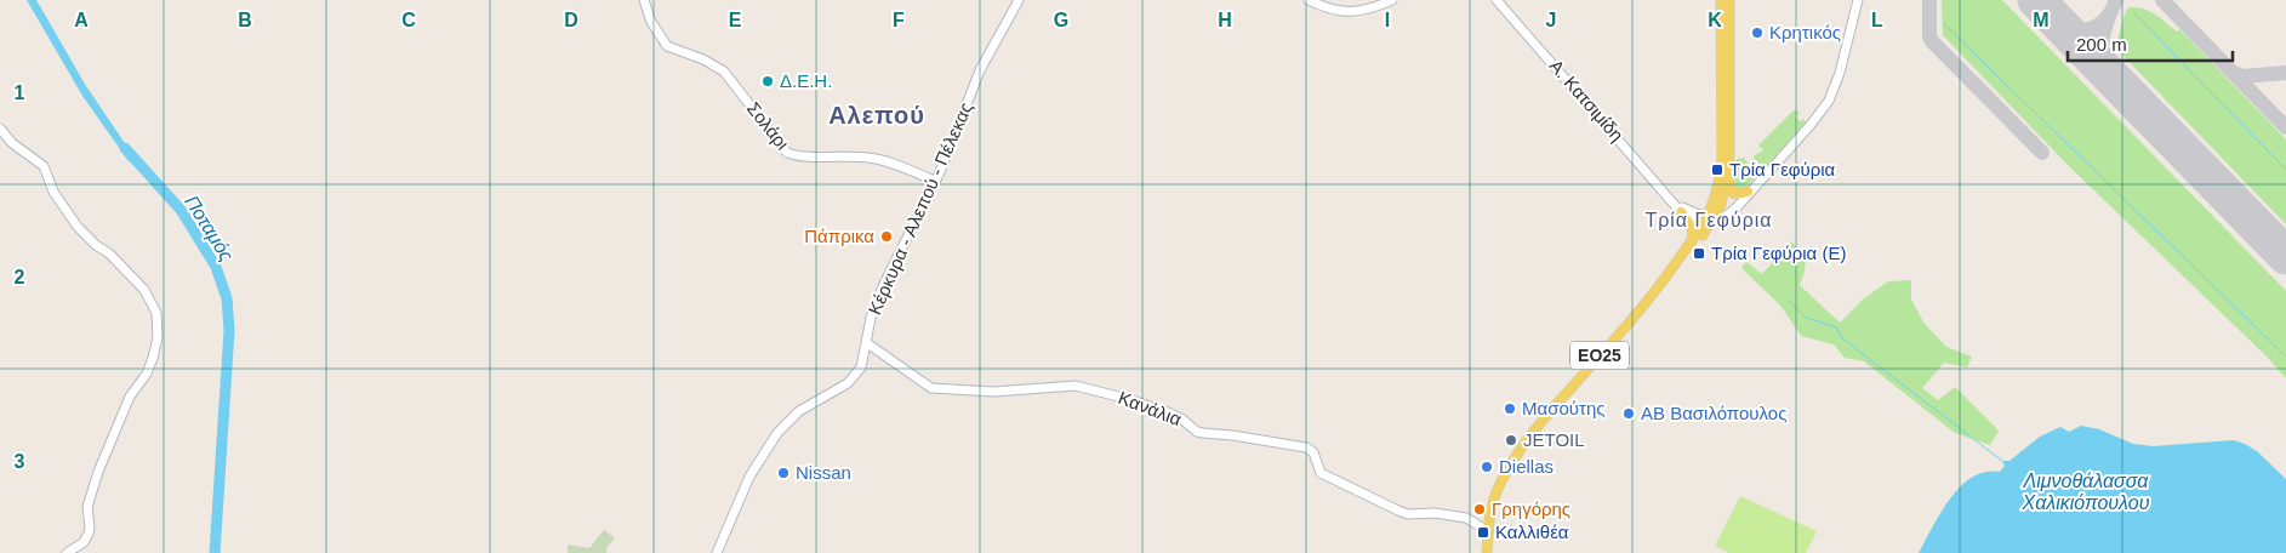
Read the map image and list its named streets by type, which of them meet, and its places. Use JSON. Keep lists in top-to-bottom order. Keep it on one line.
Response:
{"streets":{"main road":["Α. Κατσιμίδη","Σολάρι","Κέρκυρα - Αλεπού - Πέλεκας","ΕΟ25","Κανάλια"]},"crossings":[["Α. Κατσιμίδη","ΕΟ25"],["Σολάρι","Κέρκυρα - Αλεπού - Πέλεκας"],["Κέρκυρα - Αλεπού - Πέλεκας","Κανάλια"],["ΕΟ25","Κανάλια"]],"districts":["Αλεπού","Τρία Γεφύρια"],"water":["Ποταμός","Λιμνοθάλασσα Χαλικιόπουλου"],"places":{"other":["Κρητικός","Δ.Ε.Η.","Πάπρικα","Μασούτης","ΑΒ Βασιλόπουλος","JETOIL","Diellas","Nissan","Γρηγόρης"],"transit":["Τρία Γεφύρια","Τρία Γεφύρια (E)","Καλλιθέα"]},"scale_bar":"200 m","grid":{"columns":["A","B","C","D","E","F","G","H","I","J","K","L","M"],"rows":["1","2","3"]}}
